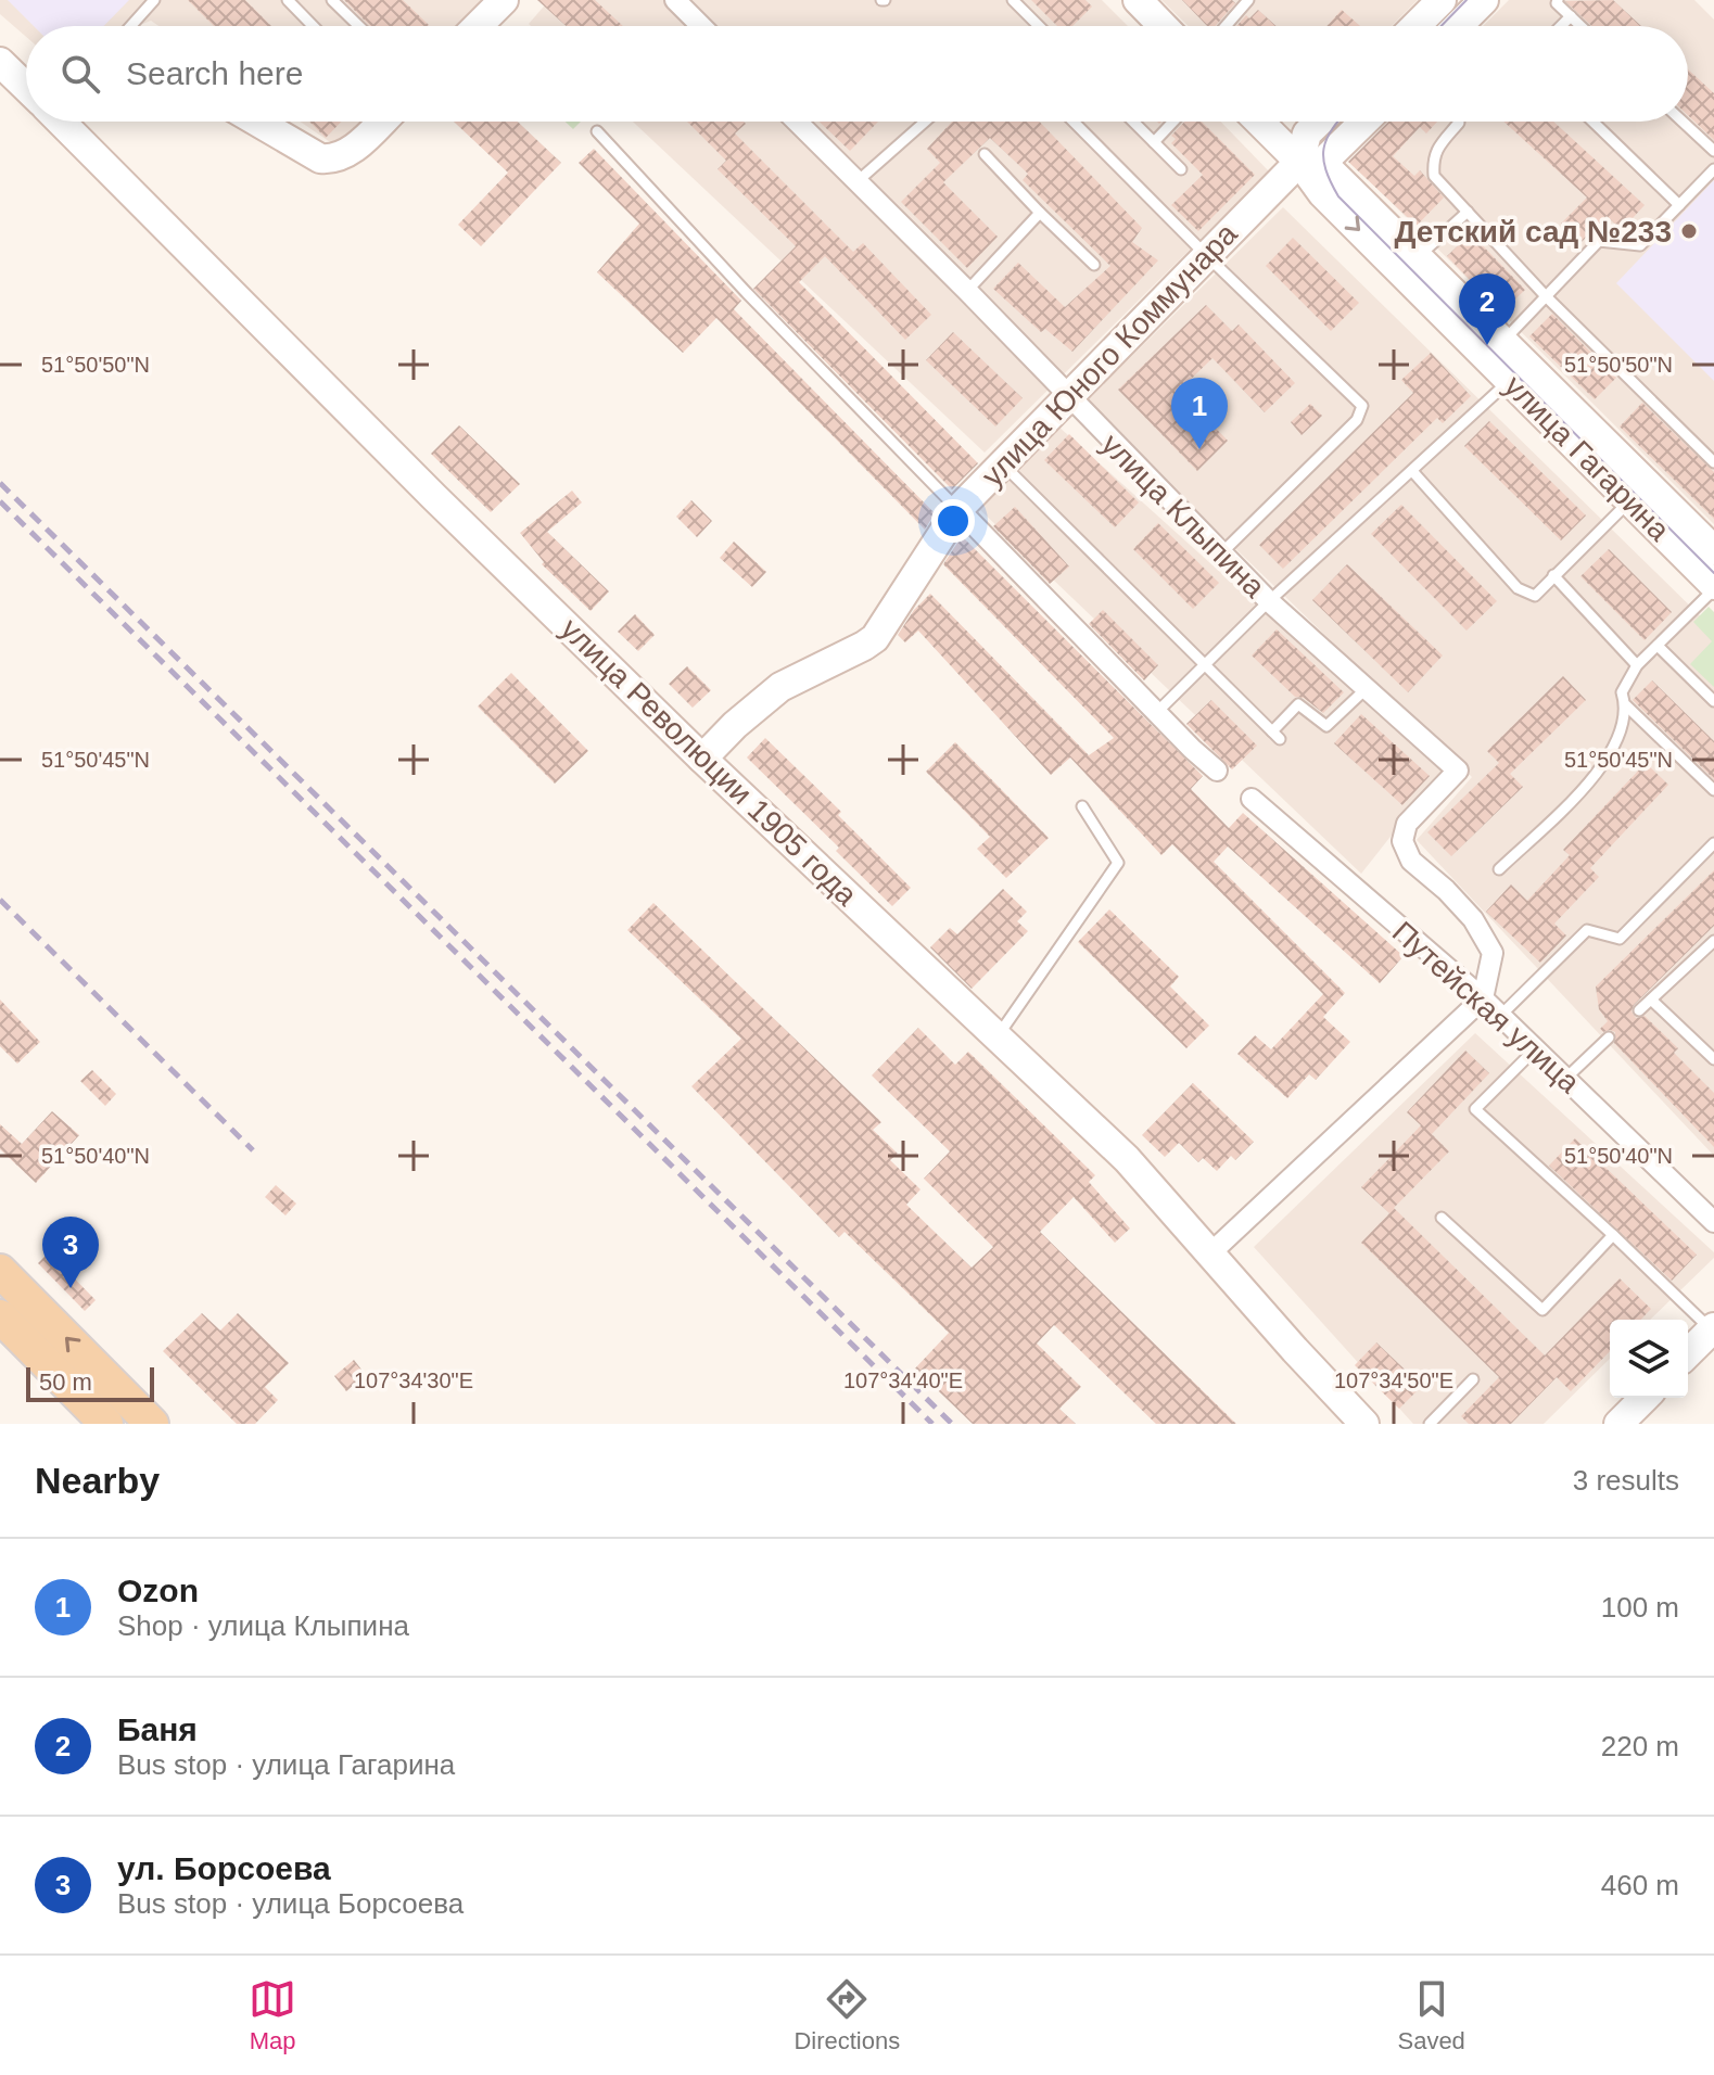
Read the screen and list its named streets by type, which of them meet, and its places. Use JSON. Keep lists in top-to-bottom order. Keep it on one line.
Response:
{"streets":{"street":["улица Юного Коммунара","улица Гагарина","улица Клыпина","улица Революции 1905 года","Путейская улица"]},"crossings":[["улица Юного Коммунара","улица Гагарина"],["улица Юного Коммунара","улица Клыпина"],["улица Юного Коммунара","улица Революции 1905 года"],["улица Клыпина","Путейская улица"]],"places":["Детский сад №233"],"scale_bar":"50 m","page":{"search":"Search here","pins":["2","1","3"],"scale":"50 m","heading":["Nearby","3 results"],"list":[{"mark":"1","name":"Ozon","note":"Shop · улица Клыпина","value":"100 m"},{"mark":"2","name":"Баня","note":"Bus stop · улица Гагарина","value":"220 m"},{"mark":"3","name":"ул. Борсоева","note":"Bus stop · улица Борсоева","value":"460 m"}],"nav":["Map","Directions","Saved"]},"coordinates":["51°50'50\"N","51°50'45\"N","51°50'40\"N","107°34'30\"E","107°34'40\"E","107°34'50\"E"]}
